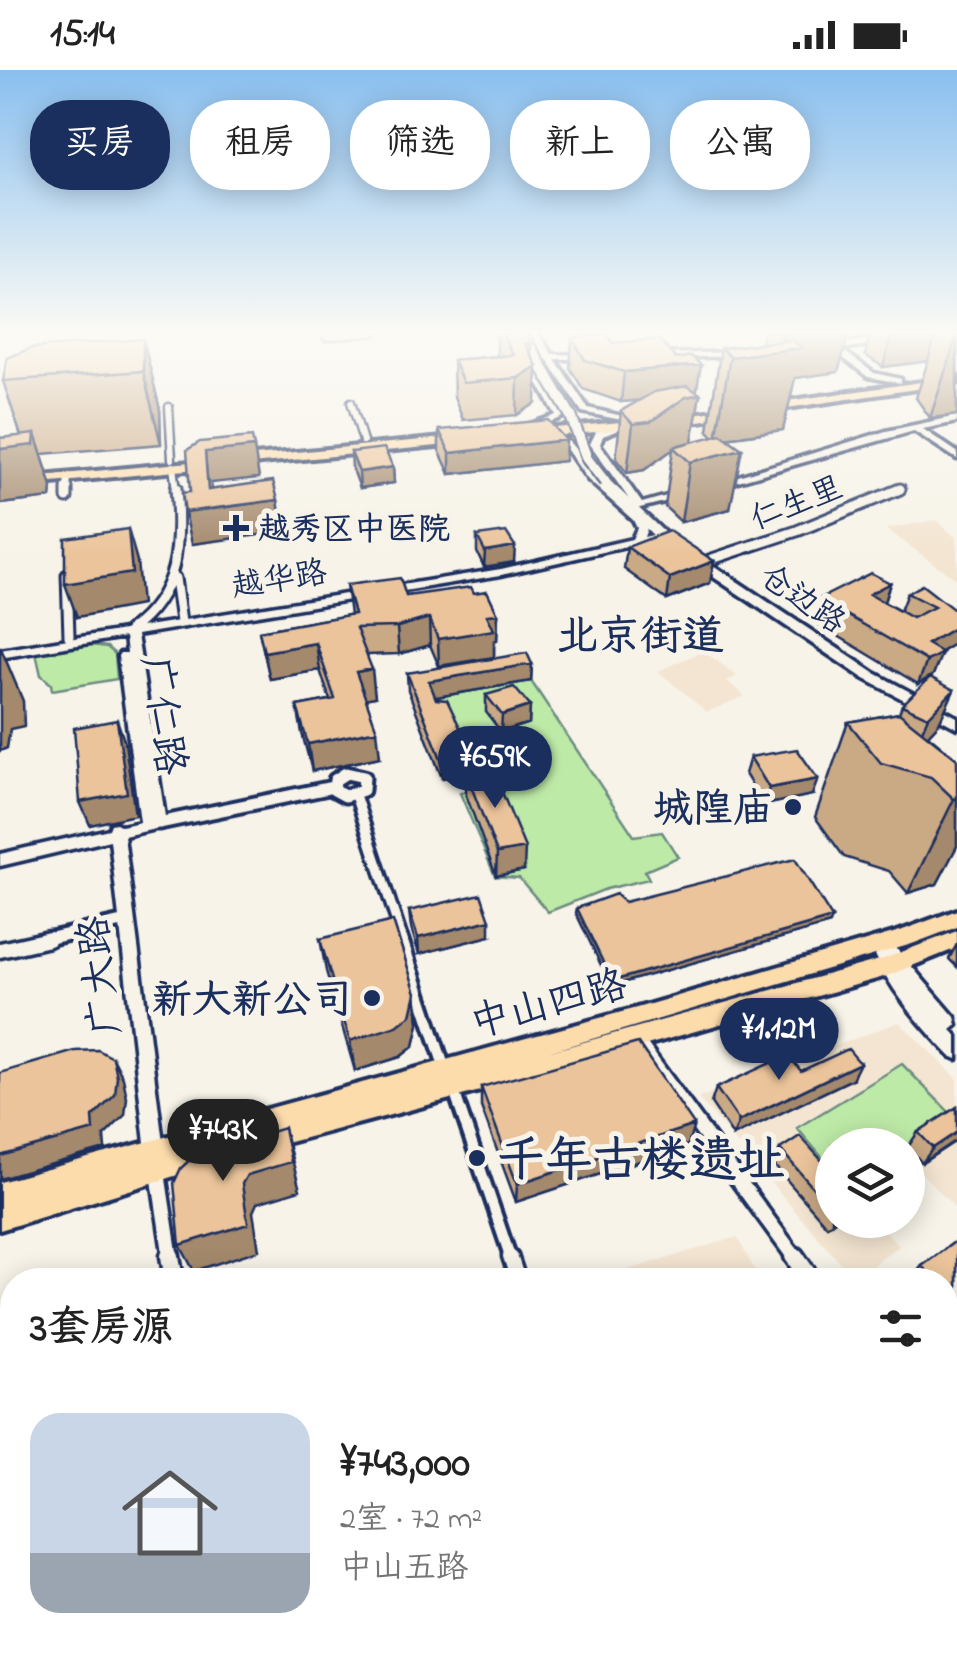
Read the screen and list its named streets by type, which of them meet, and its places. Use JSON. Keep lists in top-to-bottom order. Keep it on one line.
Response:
{"streets":{"main road":["仓边路","中山四路"],"street":["仁生里","越华路","广仁路","广大路"]},"crossings":[["仁生里","仓边路"],["越华路","仓边路"],["越华路","广仁路"]],"districts":["北京街道"],"places":{"health":["越秀区中医院"],"other":["城隍庙","新大新公司","千年古楼遗址"]},"page":{"status":"15:14","chip":["买房","租房","筛选","新上","公寓"],"price":["¥659K","¥1.12M","¥743K"],"heading":"3套房源","list":[{"name":"¥743,000","note":"2室 · 72 m² · 中山五路"}]}}
